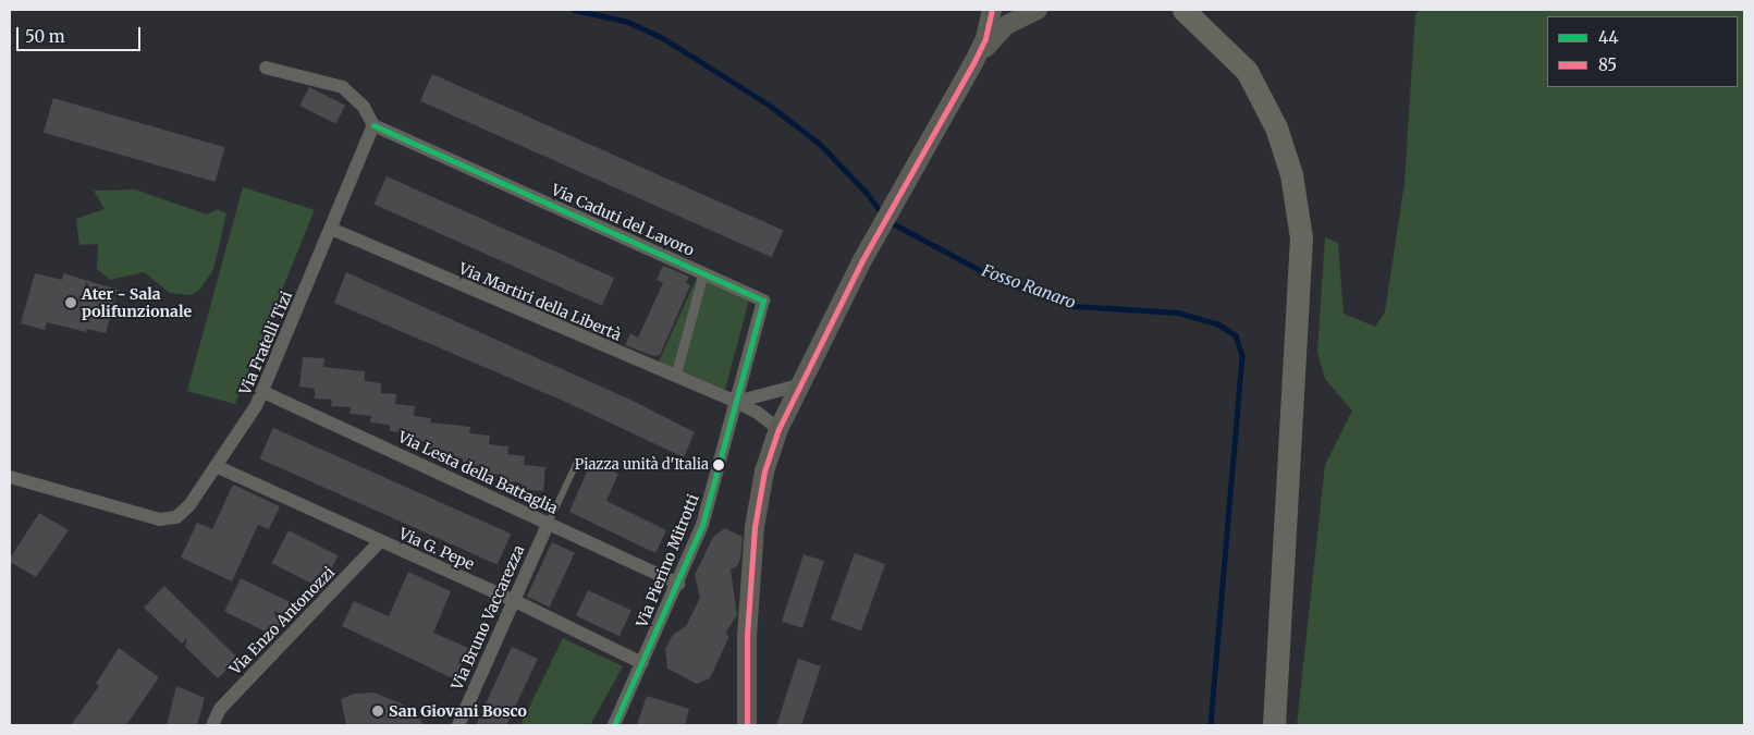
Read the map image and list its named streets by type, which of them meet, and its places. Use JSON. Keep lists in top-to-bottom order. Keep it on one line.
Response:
{"streets":{"street":["Via Caduti del Lavoro","Via Martiri della Libertà","Via Fratelli Tizi","Via Lesta della Battaglia","Via G. Pepe","Via Pierino Mitrotti","Via Bruno Vaccarezza","Via Enzo Antonozzi"]},"crossings":[["Via Caduti del Lavoro","Via Martiri della Libertà"],["Via Caduti del Lavoro","Via Fratelli Tizi"],["Via Caduti del Lavoro","Via Pierino Mitrotti"],["Via Martiri della Libertà","Via Fratelli Tizi"],["Via Martiri della Libertà","Via Pierino Mitrotti"],["Via Fratelli Tizi","Via Lesta della Battaglia"],["Via Fratelli Tizi","Via G. Pepe"],["Via Lesta della Battaglia","Via Pierino Mitrotti"],["Via Lesta della Battaglia","Via Bruno Vaccarezza"],["Via G. Pepe","Via Pierino Mitrotti"],["Via G. Pepe","Via Bruno Vaccarezza"],["Via G. Pepe","Via Enzo Antonozzi"]],"water":["Fosso Ranaro"],"places":["Ater - Sala polifunzionale","Piazza unità d'Italia","San Giovani Bosco"],"lines":["transit line 85","transit line 44"],"legend":["44","85"],"scale_bar":"50 m"}
